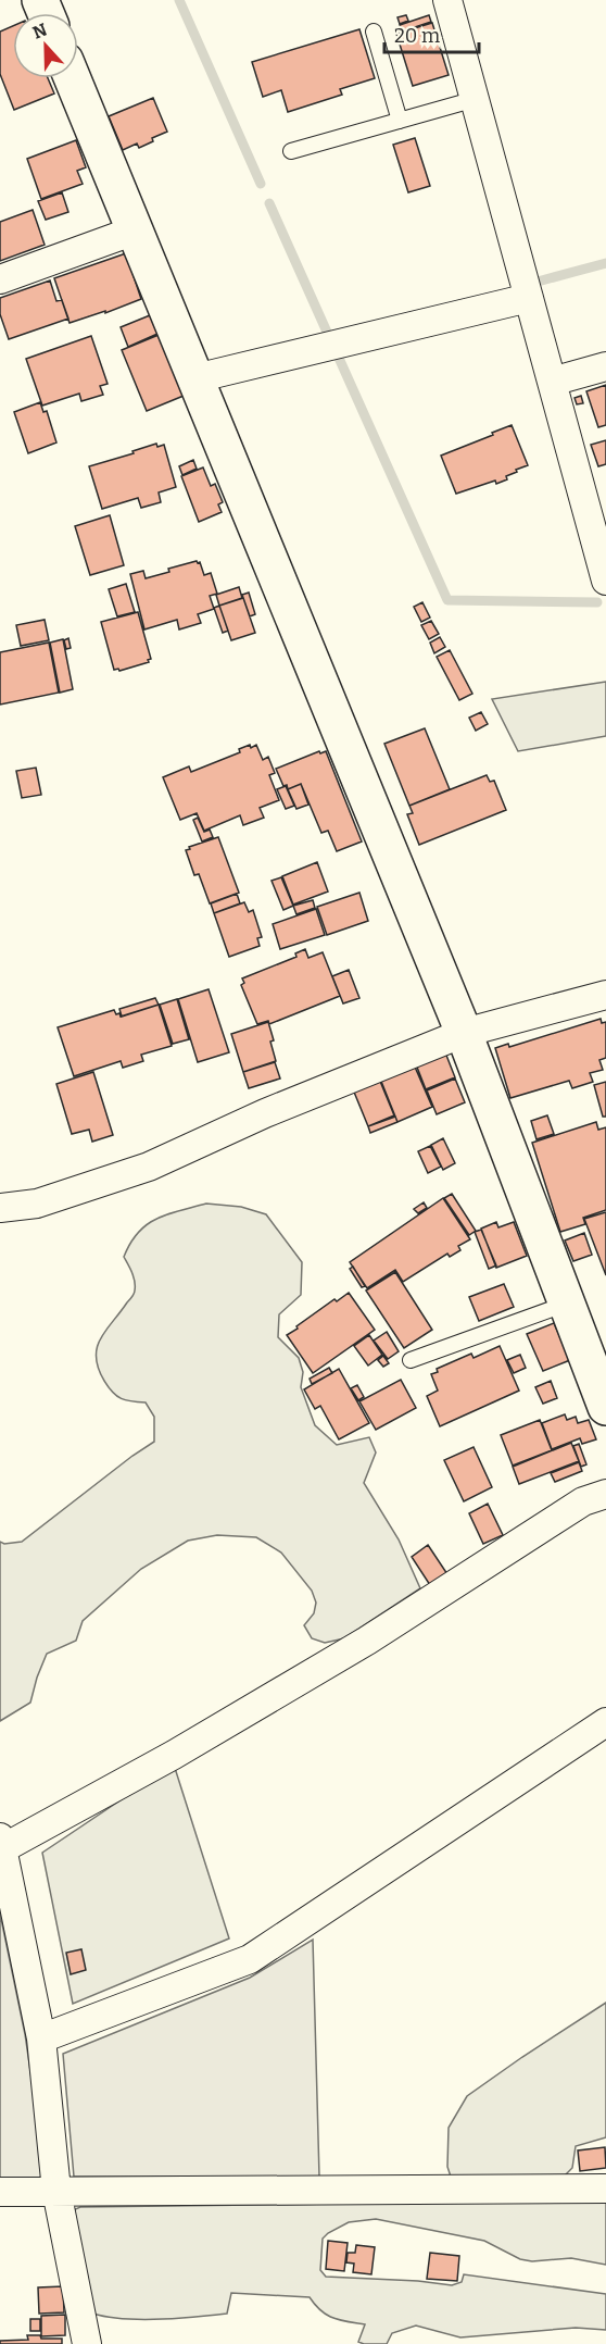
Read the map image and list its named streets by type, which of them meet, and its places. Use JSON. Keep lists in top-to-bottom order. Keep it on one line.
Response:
{"scale_bar":"20 m","north":"top"}
